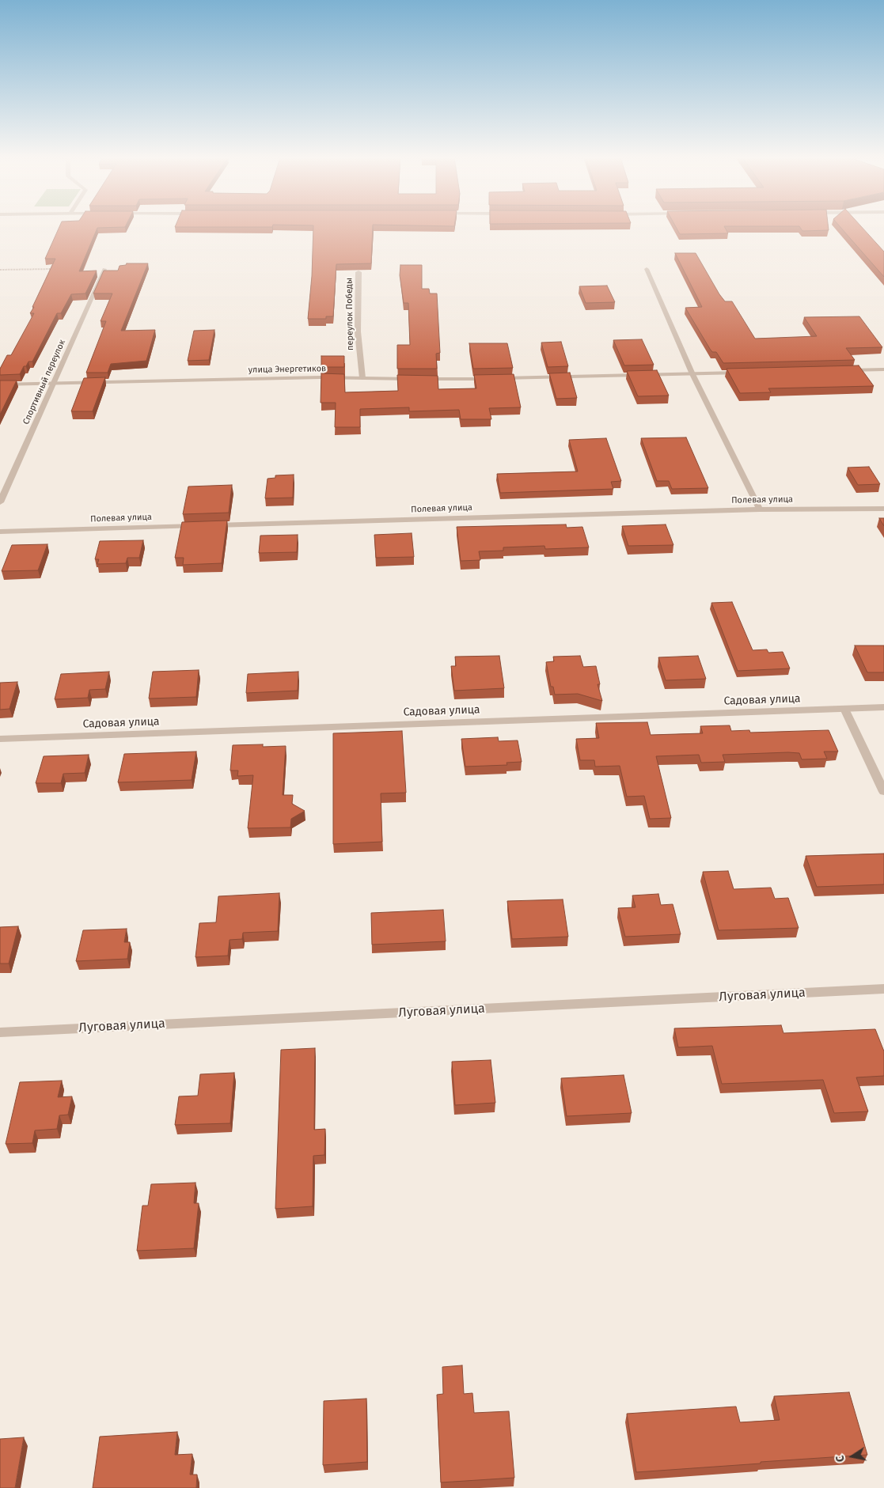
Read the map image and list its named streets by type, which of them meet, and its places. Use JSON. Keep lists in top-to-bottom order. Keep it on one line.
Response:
{"streets":{"street":["переулок Победы","улица Энергетиков","Спортивный переулок","Полевая улица","Садовая улица","Луговая улица"]},"crossings":[["переулок Победы","улица Энергетиков"],["улица Энергетиков","Спортивный переулок"]],"north":"left"}
